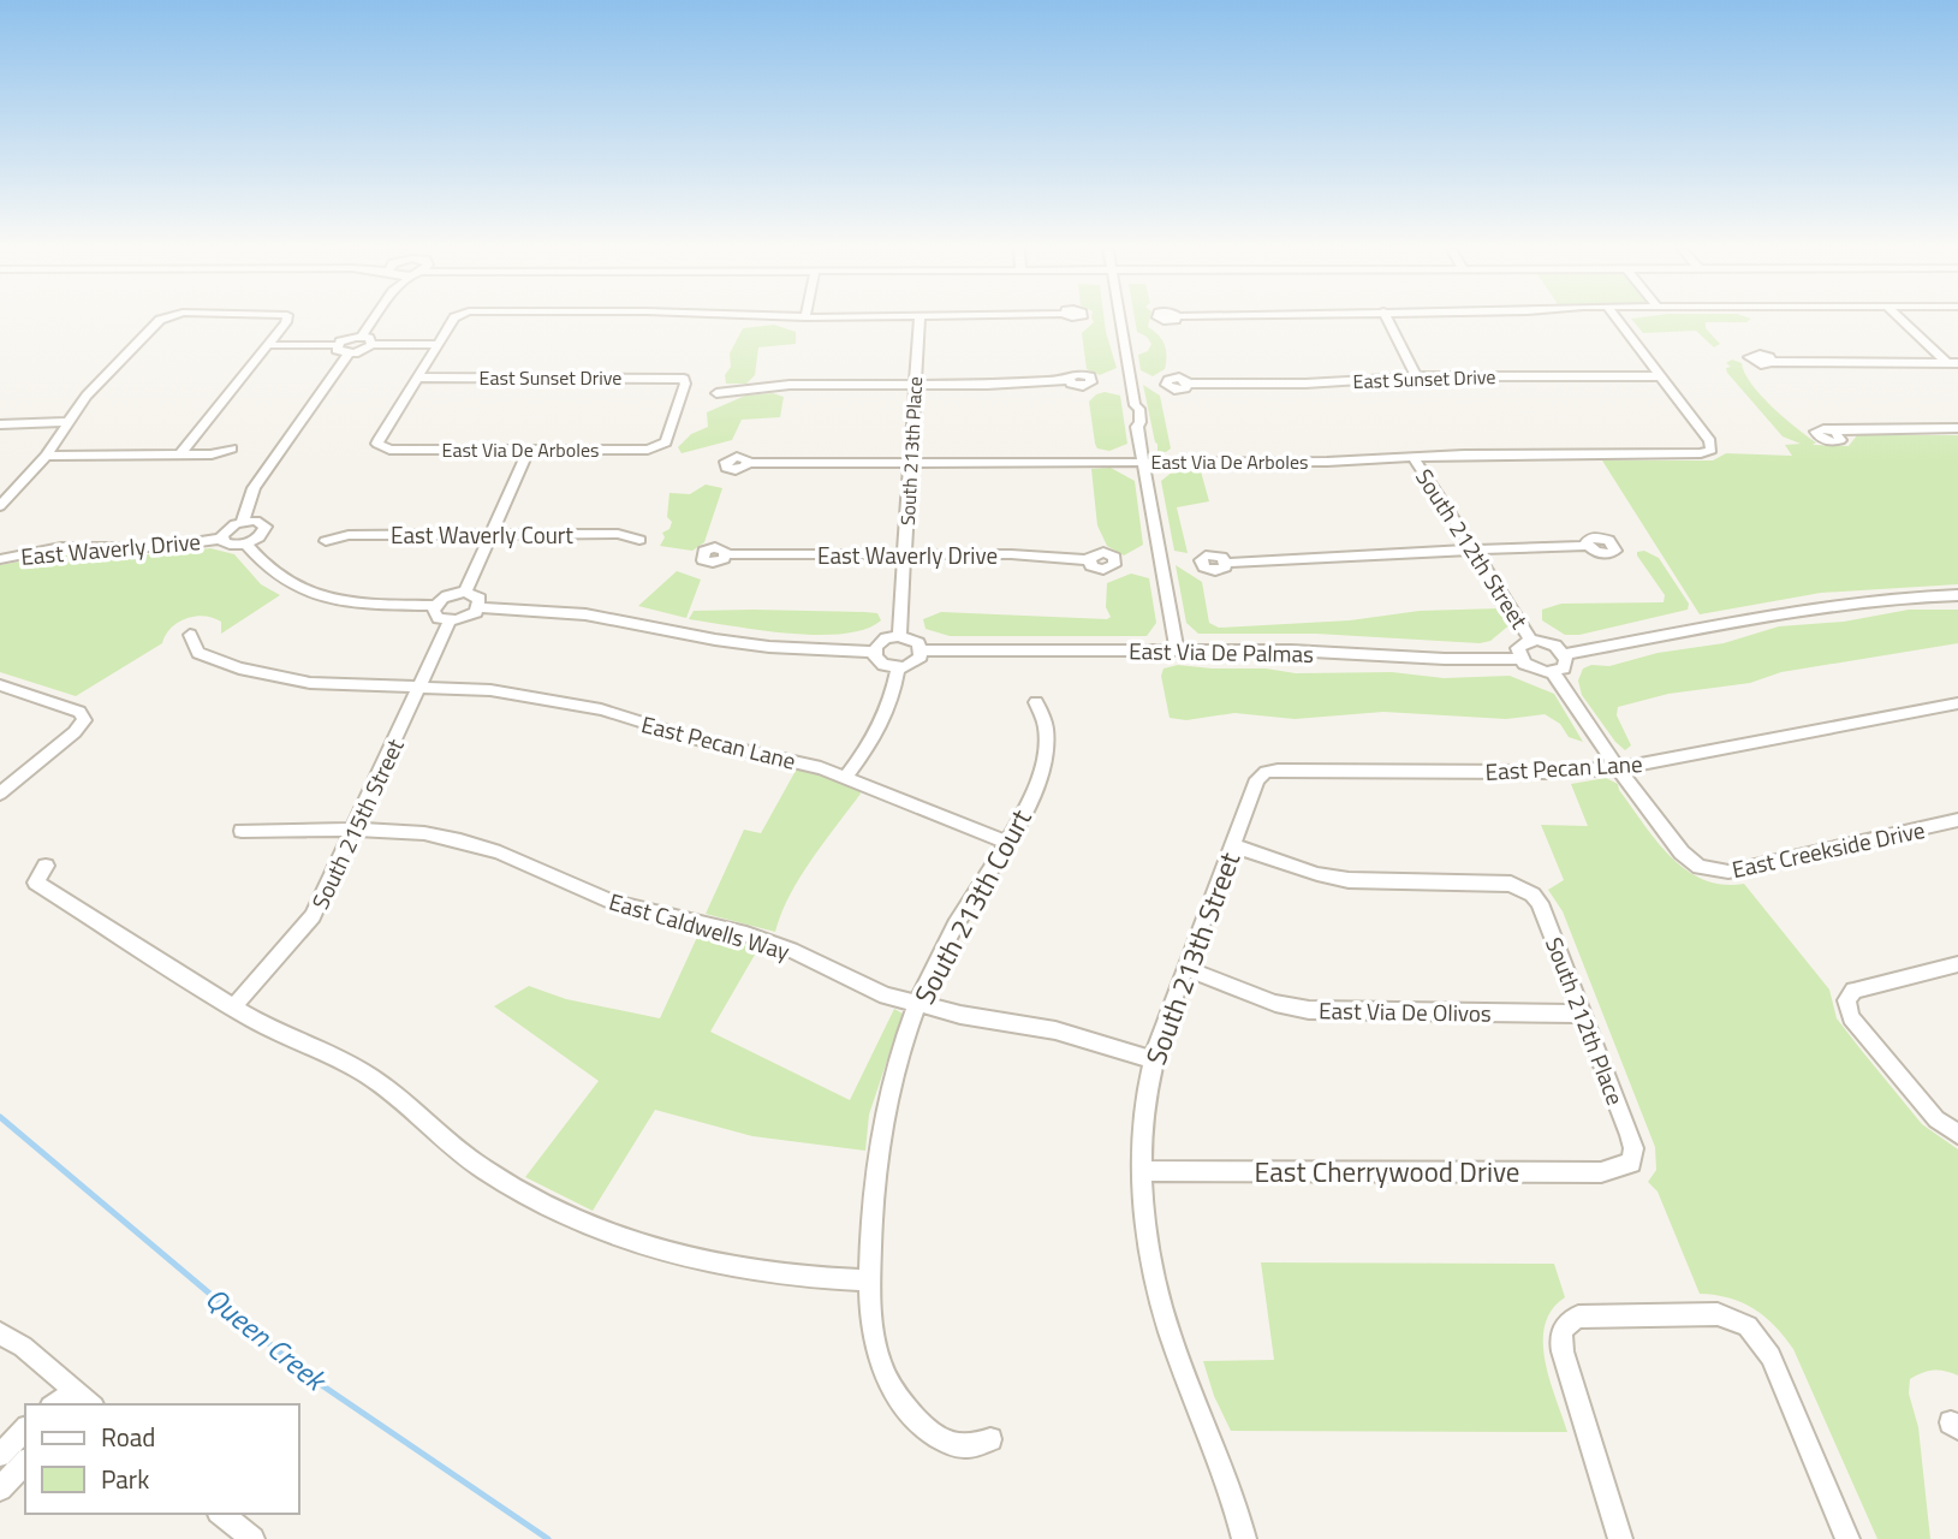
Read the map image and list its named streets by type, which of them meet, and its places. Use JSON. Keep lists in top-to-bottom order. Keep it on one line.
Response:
{"streets":{"street":["East Sunset Drive","East Via De Arboles","South 213th Place","East Waverly Court","East Waverly Drive","South 212th Street","East Via De Palmas","East Pecan Lane","South 215th Street","East Creekside Drive","South 213th Court","East Caldwells Way","South 213th Street","East Via De Olivos","South 212th Place","East Cherrywood Drive"]},"crossings":[["East Sunset Drive","East Via De Arboles"],["East Via De Arboles","South 213th Place"],["East Via De Arboles","South 212th Street"],["South 213th Place","East Waverly Drive"],["South 213th Place","East Via De Palmas"],["South 212th Street","East Via De Palmas"],["East Pecan Lane","South 215th Street"],["East Pecan Lane","East Creekside Drive"],["East Pecan Lane","South 213th Court"],["East Pecan Lane","South 213th Street"],["South 215th Street","East Caldwells Way"],["South 213th Court","East Caldwells Way"],["East Caldwells Way","South 213th Street"],["South 213th Street","East Via De Olivos"],["South 213th Street","South 212th Place"],["South 213th Street","East Cherrywood Drive"],["East Via De Olivos","South 212th Place"],["South 212th Place","East Cherrywood Drive"]],"water":["Queen Creek"],"legend":["Road","Park"]}
